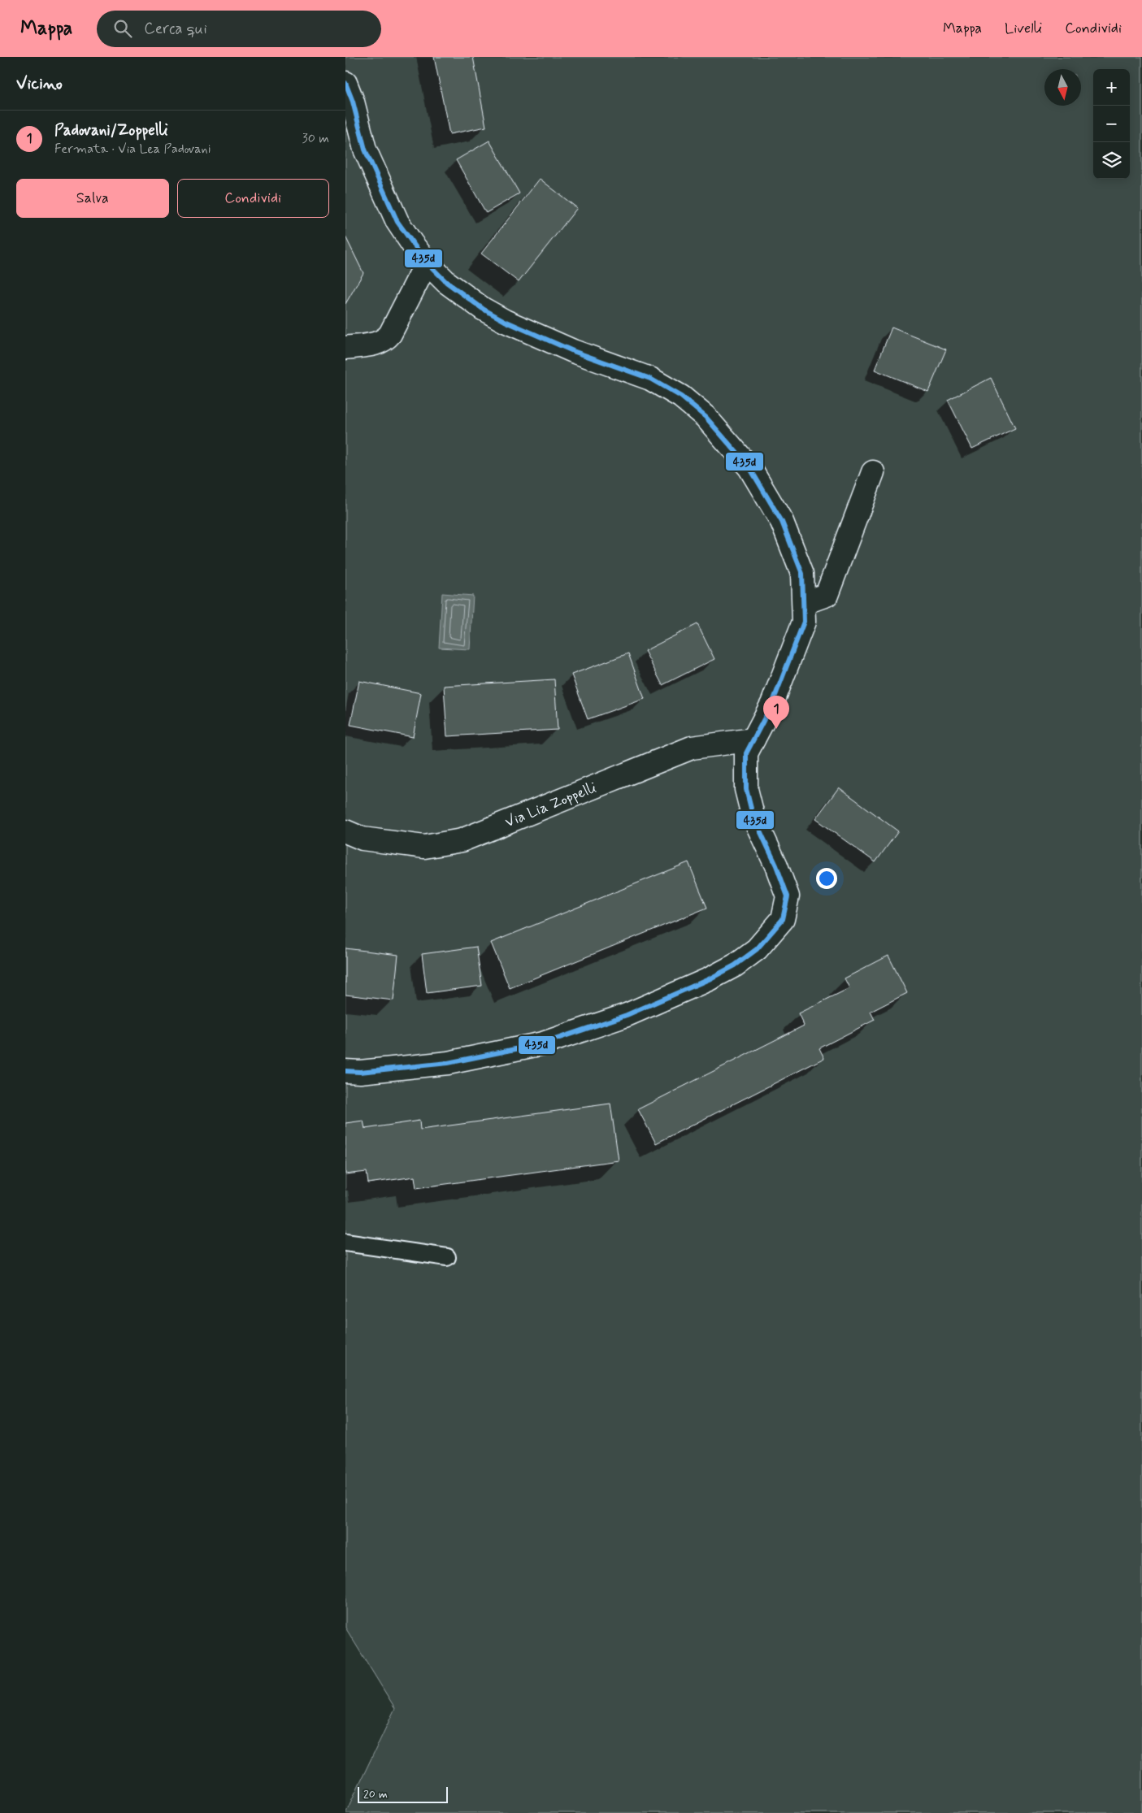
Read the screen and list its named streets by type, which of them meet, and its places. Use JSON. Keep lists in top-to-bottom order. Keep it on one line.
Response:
{"streets":{"street":["Via Lia Zoppelli"]},"lines":["transit line 435d"],"scale_bar":"20 m","north":"bottom","page":{"header":"Mappa","search":"Cerca qui","nav":["Mappa","Livelli","Condividi"],"heading":"Vicino","map_buttons":["+","−"],"list":[{"mark":"1","name":"Padovani/Zoppelli","note":"Fermata · Via Lea Padovani","value":"30 m"}],"buttons":["Salva","Condividi"],"pins":"1","scale":"20 m"}}
